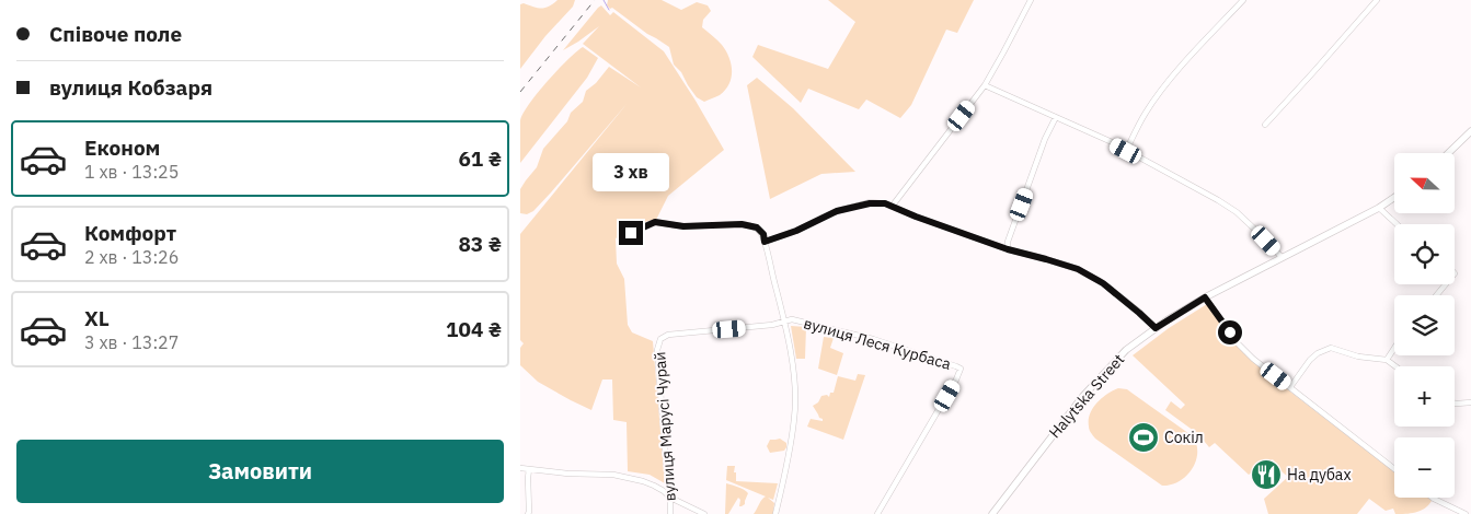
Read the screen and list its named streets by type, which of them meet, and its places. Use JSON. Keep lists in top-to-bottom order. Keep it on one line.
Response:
{"streets":{"street":["вулиця Леся Курбаса","Halytska Street","вулиця Марусі Чурай"]},"crossings":[["вулиця Леся Курбаса","вулиця Марусі Чурай"]],"places":{"sports":["Сокіл"],"restaurant":["На дубах"]},"north":"left","page":{"banner":["Співоче поле","вулиця Кобзаря"],"list":[{"name":"Економ","note":"1 хв · 13:25","value":"61 ₴"},{"name":"Комфорт","note":"2 хв · 13:26","value":"83 ₴"},{"name":"XL","note":"3 хв · 13:27","value":"104 ₴"}],"map_buttons":["+","−"],"bubble":"3 хв","buttons":"Замовити"}}
